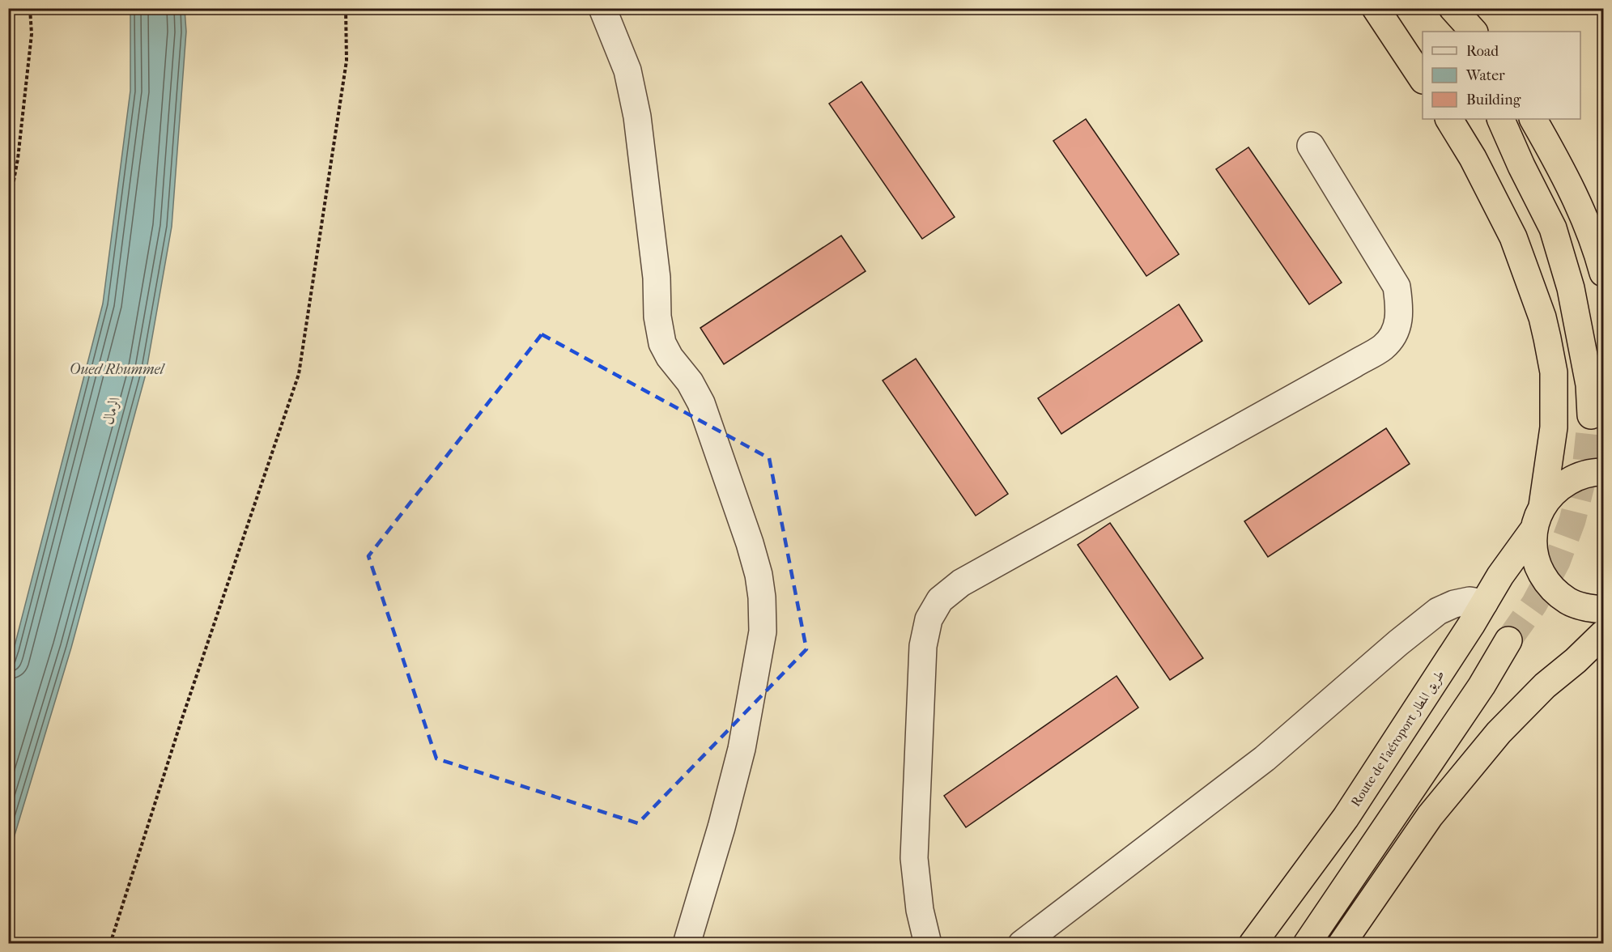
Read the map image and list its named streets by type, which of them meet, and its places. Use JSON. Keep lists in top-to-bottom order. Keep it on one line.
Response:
{"streets":{"highway":["Route de l'aéroport طريق المطار"]},"water":["Oued Rhummel","الرمال"],"legend":["Road","Water","Building"]}
